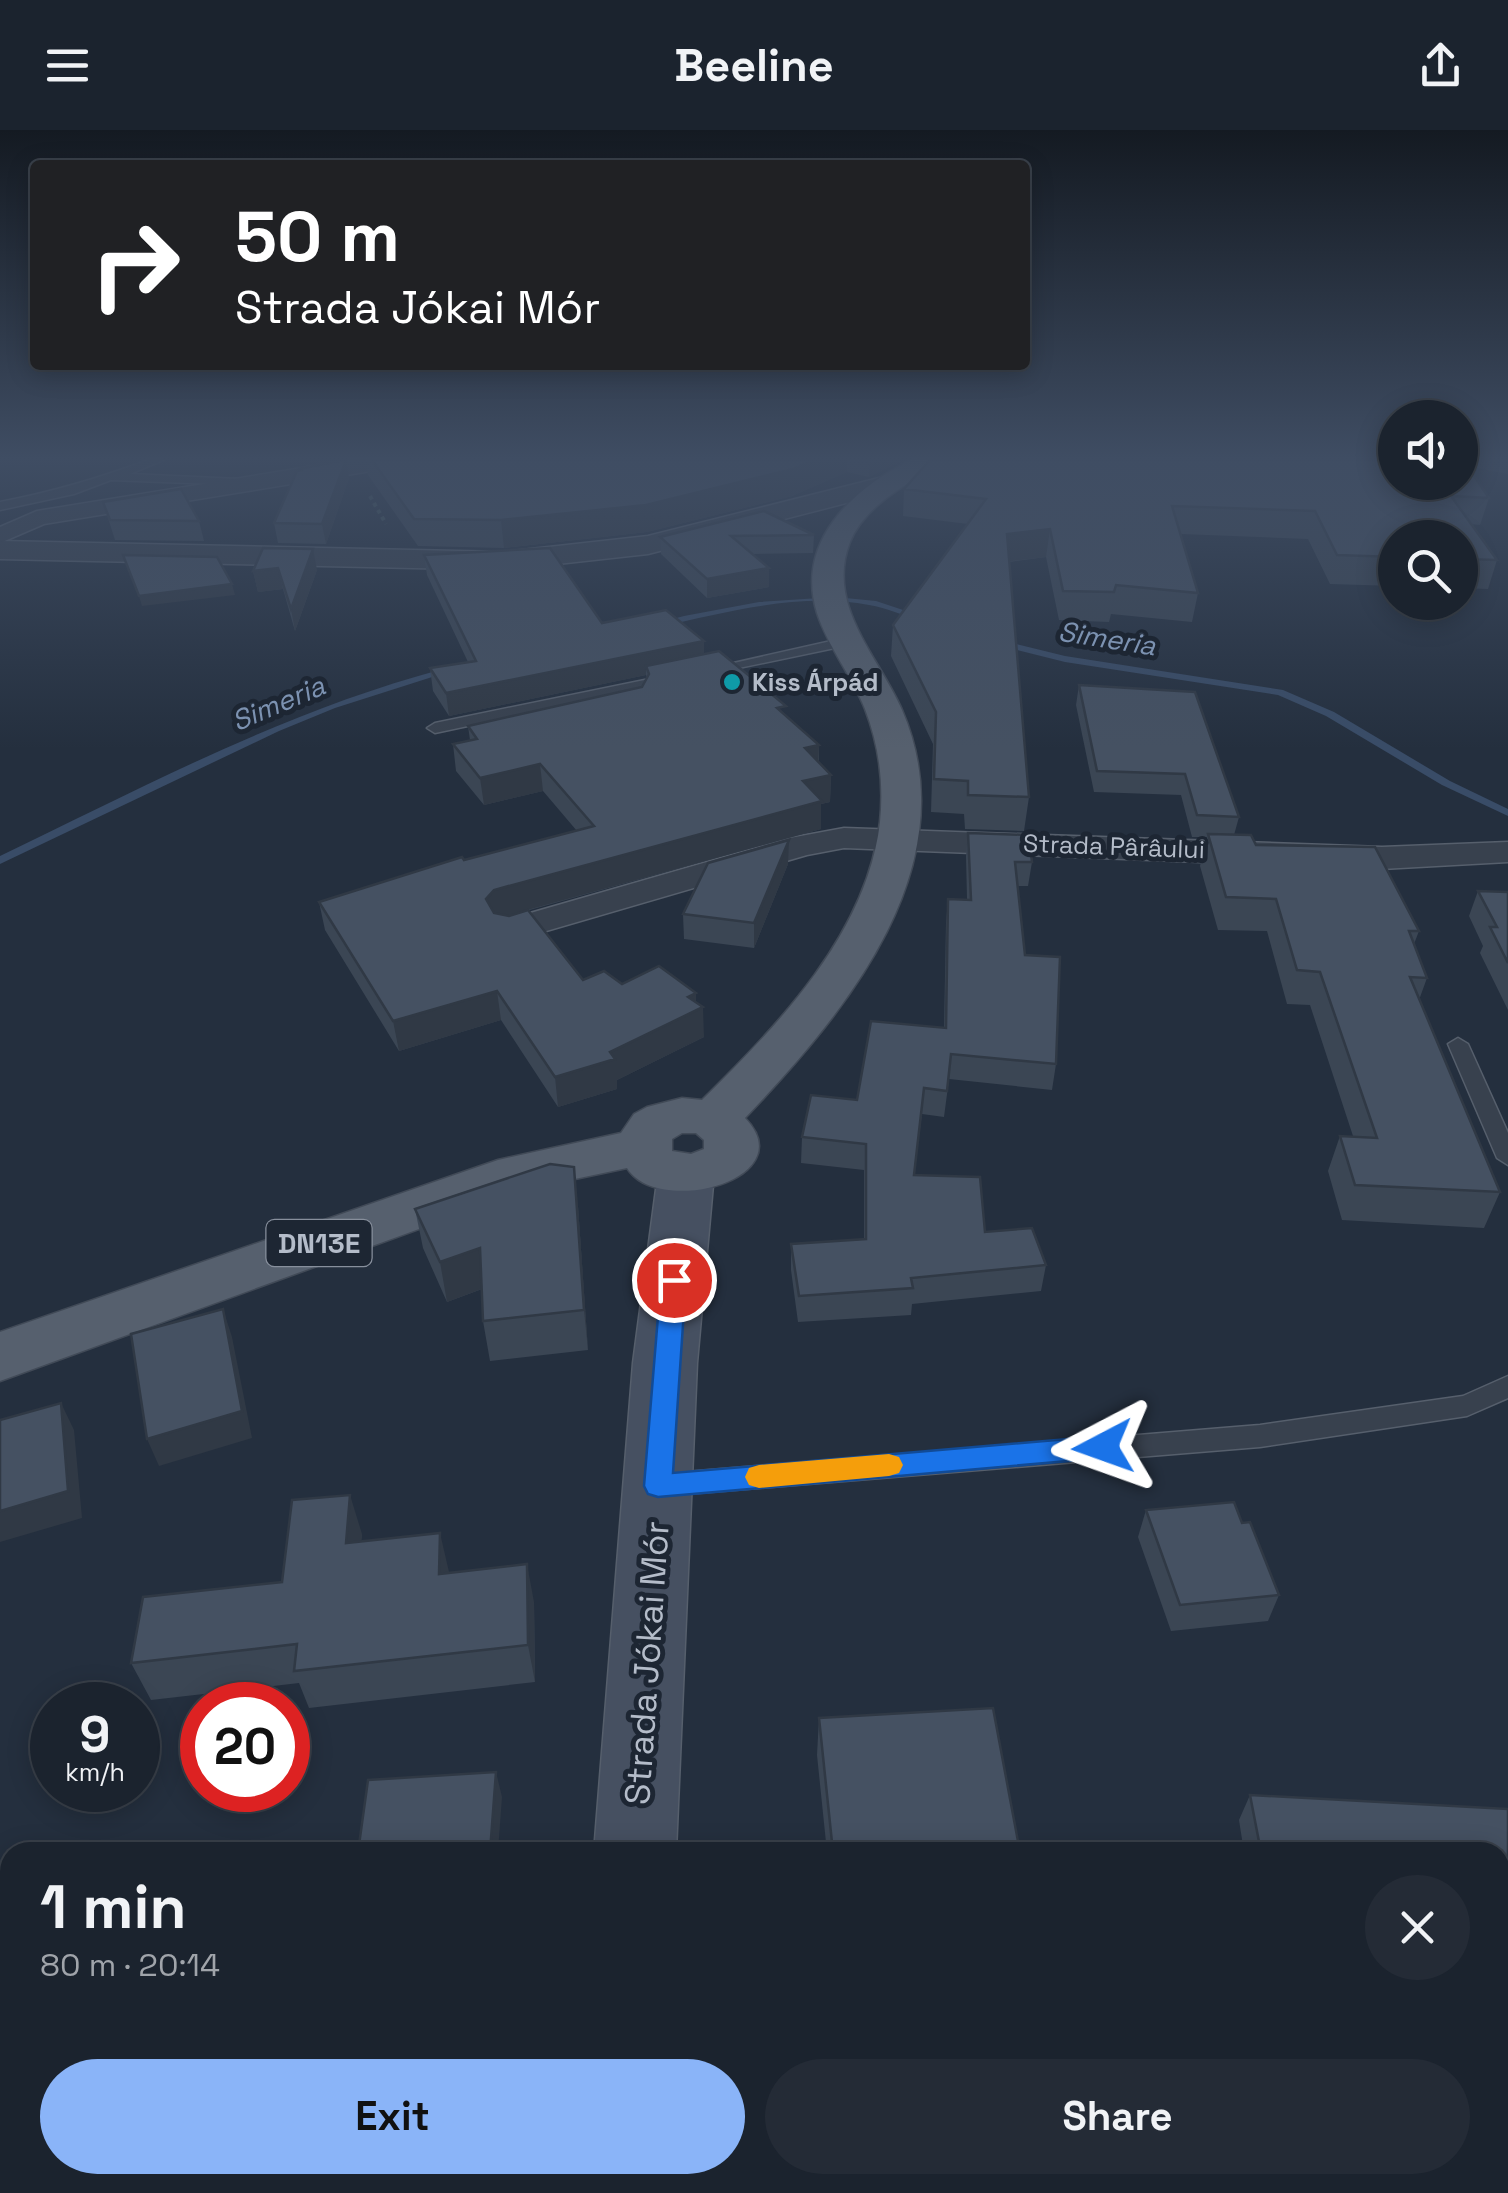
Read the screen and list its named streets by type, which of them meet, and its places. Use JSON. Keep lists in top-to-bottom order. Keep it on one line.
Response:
{"streets":{"main road":["DN13E","Strada Jókai Mór"],"street":["Strada Pârâului"]},"crossings":[["DN13E","Strada Jókai Mór"]],"water":["Simeria"],"places":["Kiss Árpád"],"page":{"header":"Beeline","turn":["50 m","Strada Jókai Mór"],"speed":"9 km/h","limit":"20","heading":["1 min","80 m · 20:14"],"buttons":["Exit","Share"]}}
